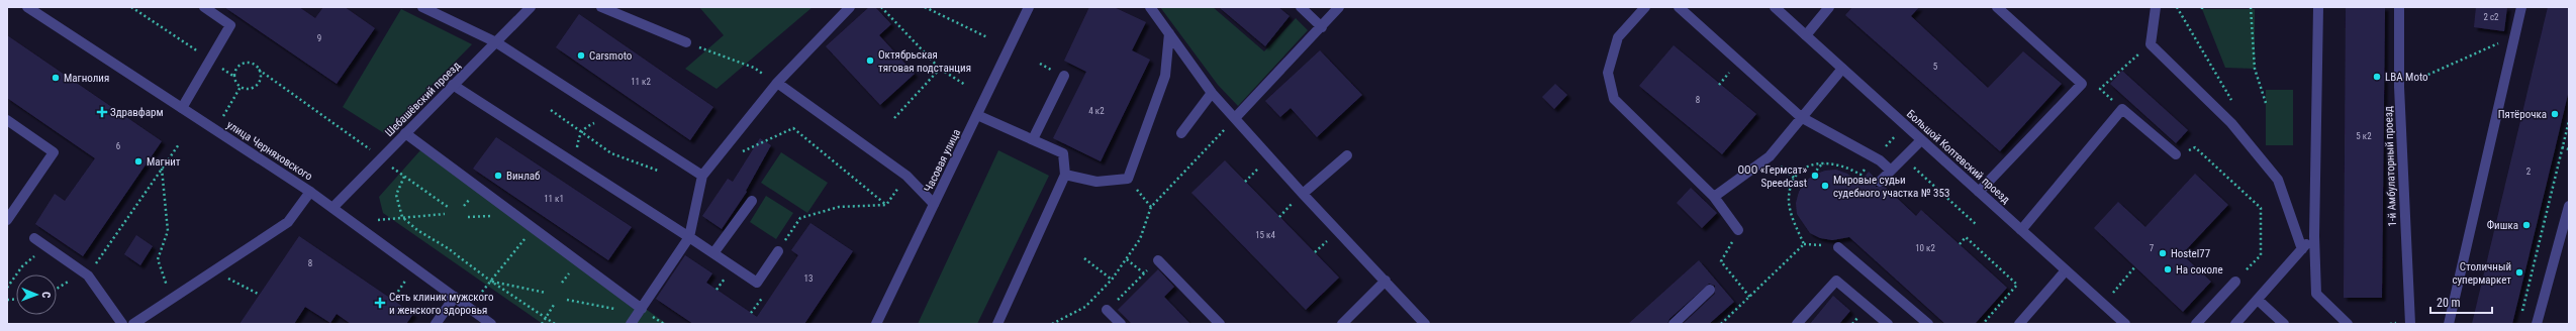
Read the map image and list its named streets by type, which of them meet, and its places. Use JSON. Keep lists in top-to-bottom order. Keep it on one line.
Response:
{"streets":{"street":["Шебашёвский проезд","улица Черняховского","Большой Коптевский проезд","Часовая улица","1-й Амбулаторный проезд"]},"crossings":[["Шебашёвский проезд","улица Черняховского"]],"places":{"other":["Carsmoto","Октябрьская тяговая подстанция","LBA Moto","Магнолия","Пятёрочка","Магнит","Винлаб","ООО «Гермсат» Speedcast","Мировые судьи судебного участка № 353","Фишка","Hostel77","На соколе","Столичный супермаркет"],"health":["Здравфарм","Сеть клиник мужского и женского здоровья"]},"house_numbers":["2 с2","9","5","11 к2","8","4 к2","5 к2","6","2","11 к1","15 к4","10 к2","7","8","13"],"scale_bar":"20 m","north":"right"}
